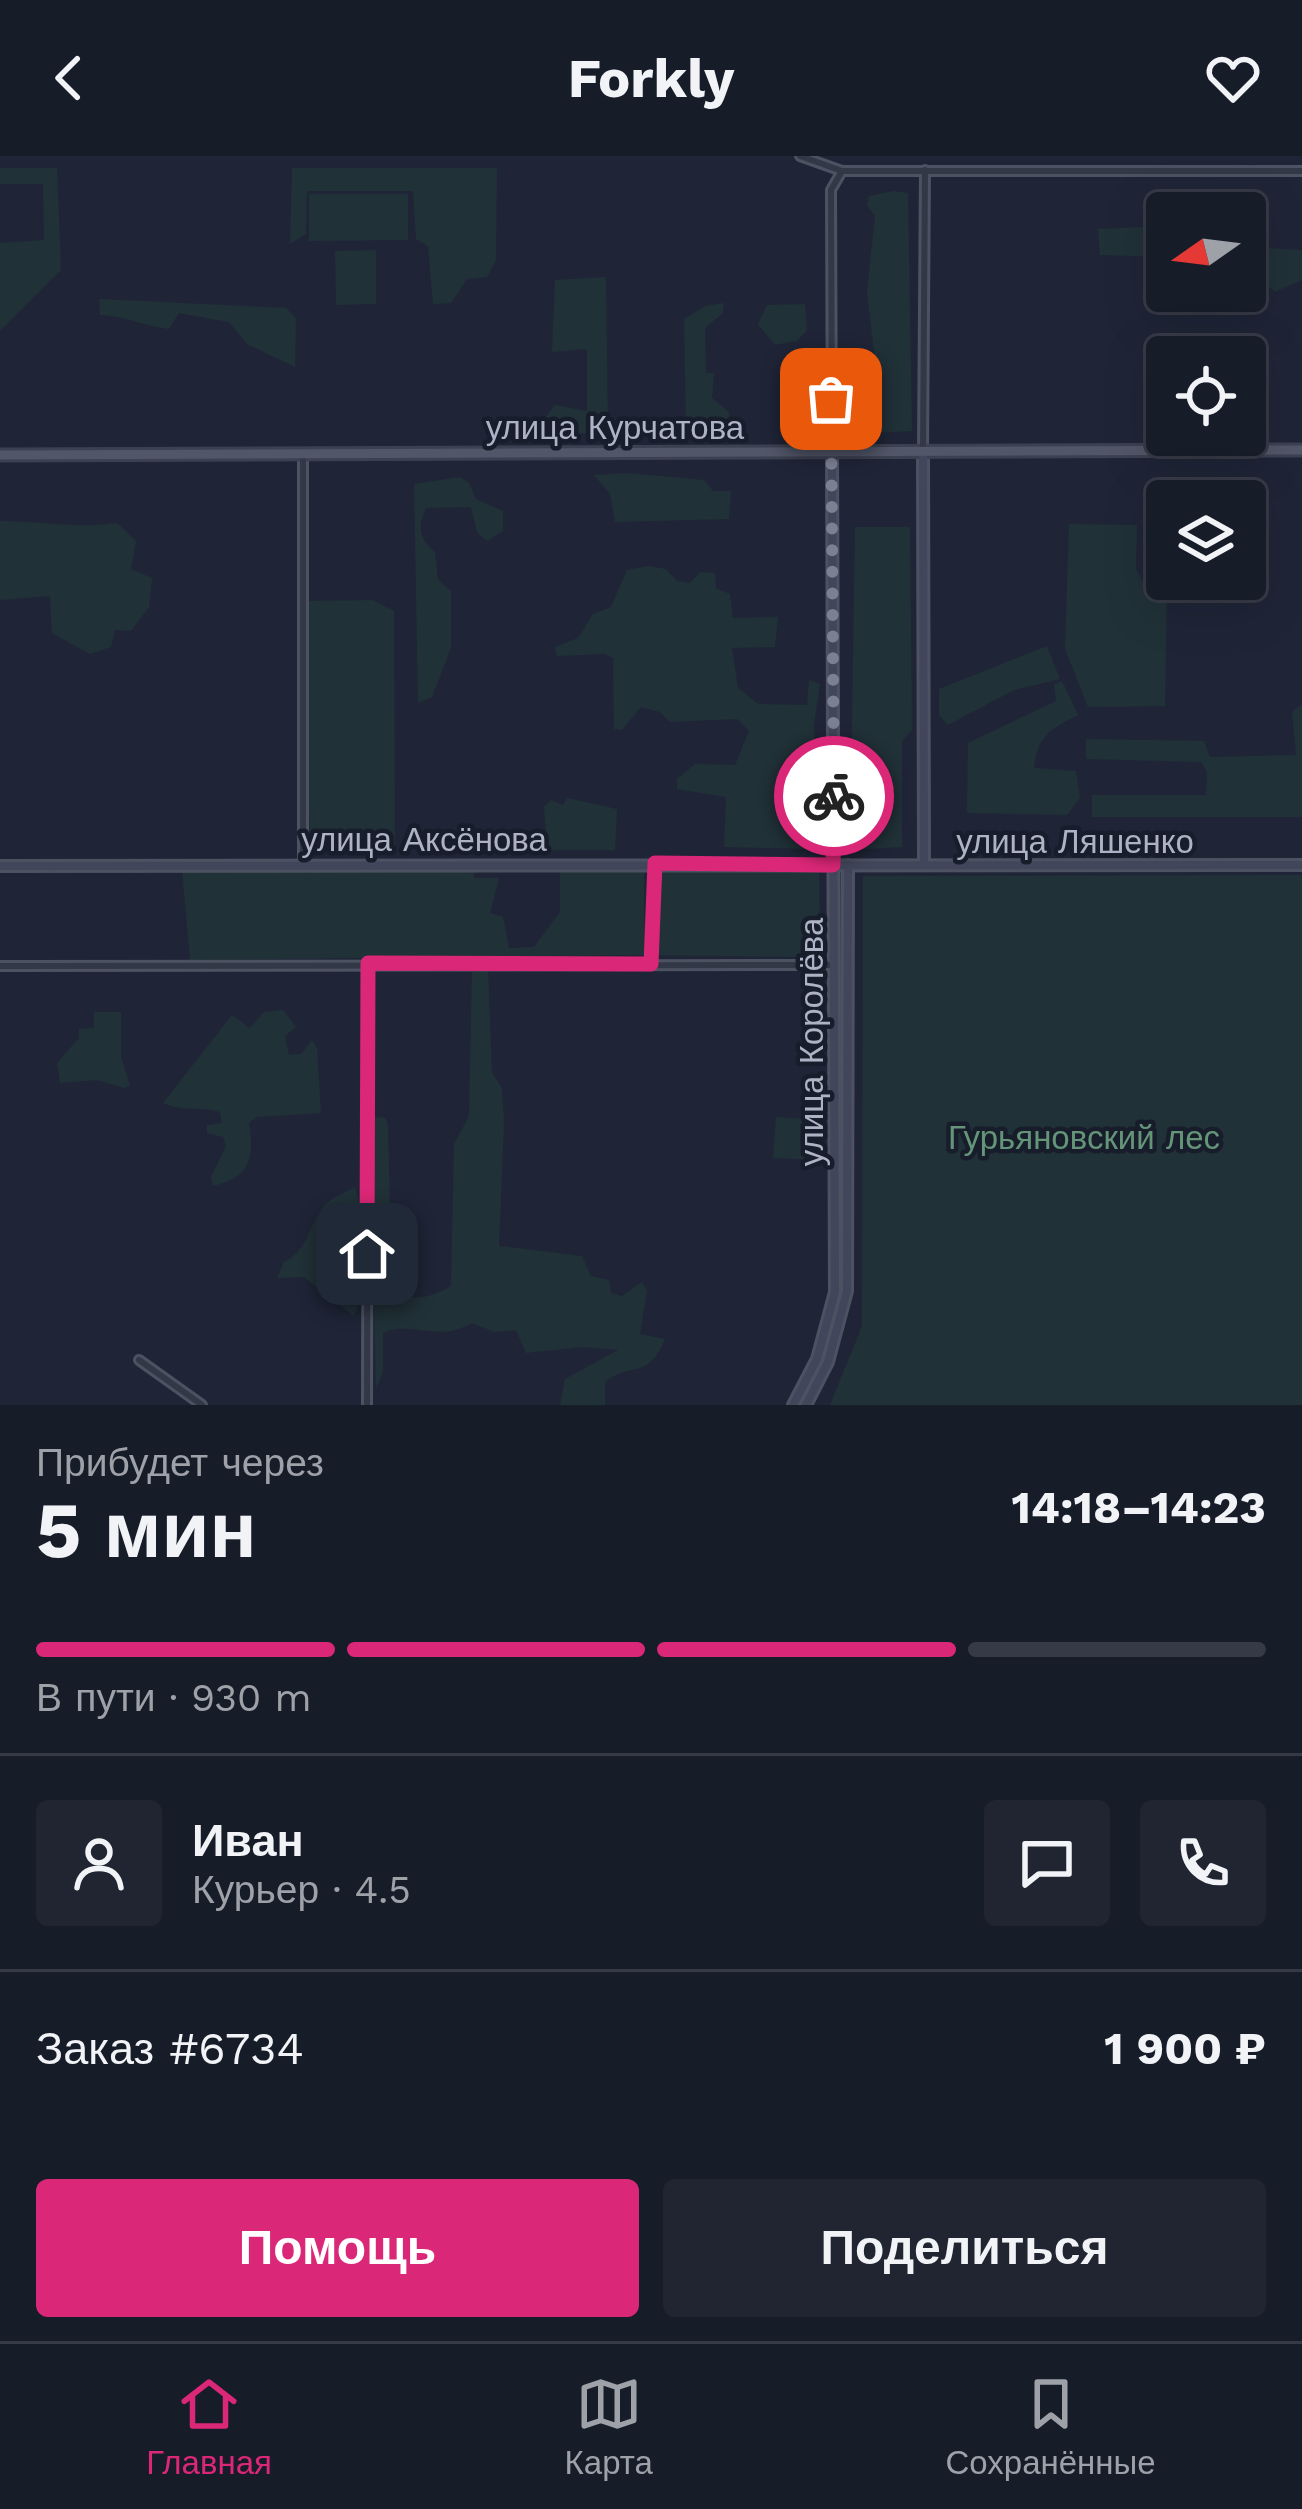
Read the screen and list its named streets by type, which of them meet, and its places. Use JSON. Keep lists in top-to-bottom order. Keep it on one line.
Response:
{"streets":{"main road":["улица Курчатова","улица Аксёнова","улица Ляшенко","улица Королёва"]},"crossings":[["улица Курчатова","улица Королёва"],["улица Аксёнова","улица Ляшенко"],["улица Аксёнова","улица Королёва"],["улица Ляшенко","улица Королёва"]],"parks":["Гурьяновский лес"],"north":"left","page":{"header":"Forkly","heading":["5 мин","Прибудет через","14:18–14:23"],"panel":["Иван","Курьер · 4.5","Заказ #6734","1 900 ₽"],"bar":"В пути · 930 m","buttons":["Помощь","Поделиться"],"tabs":["Главная","Карта","Сохранённые"]}}
